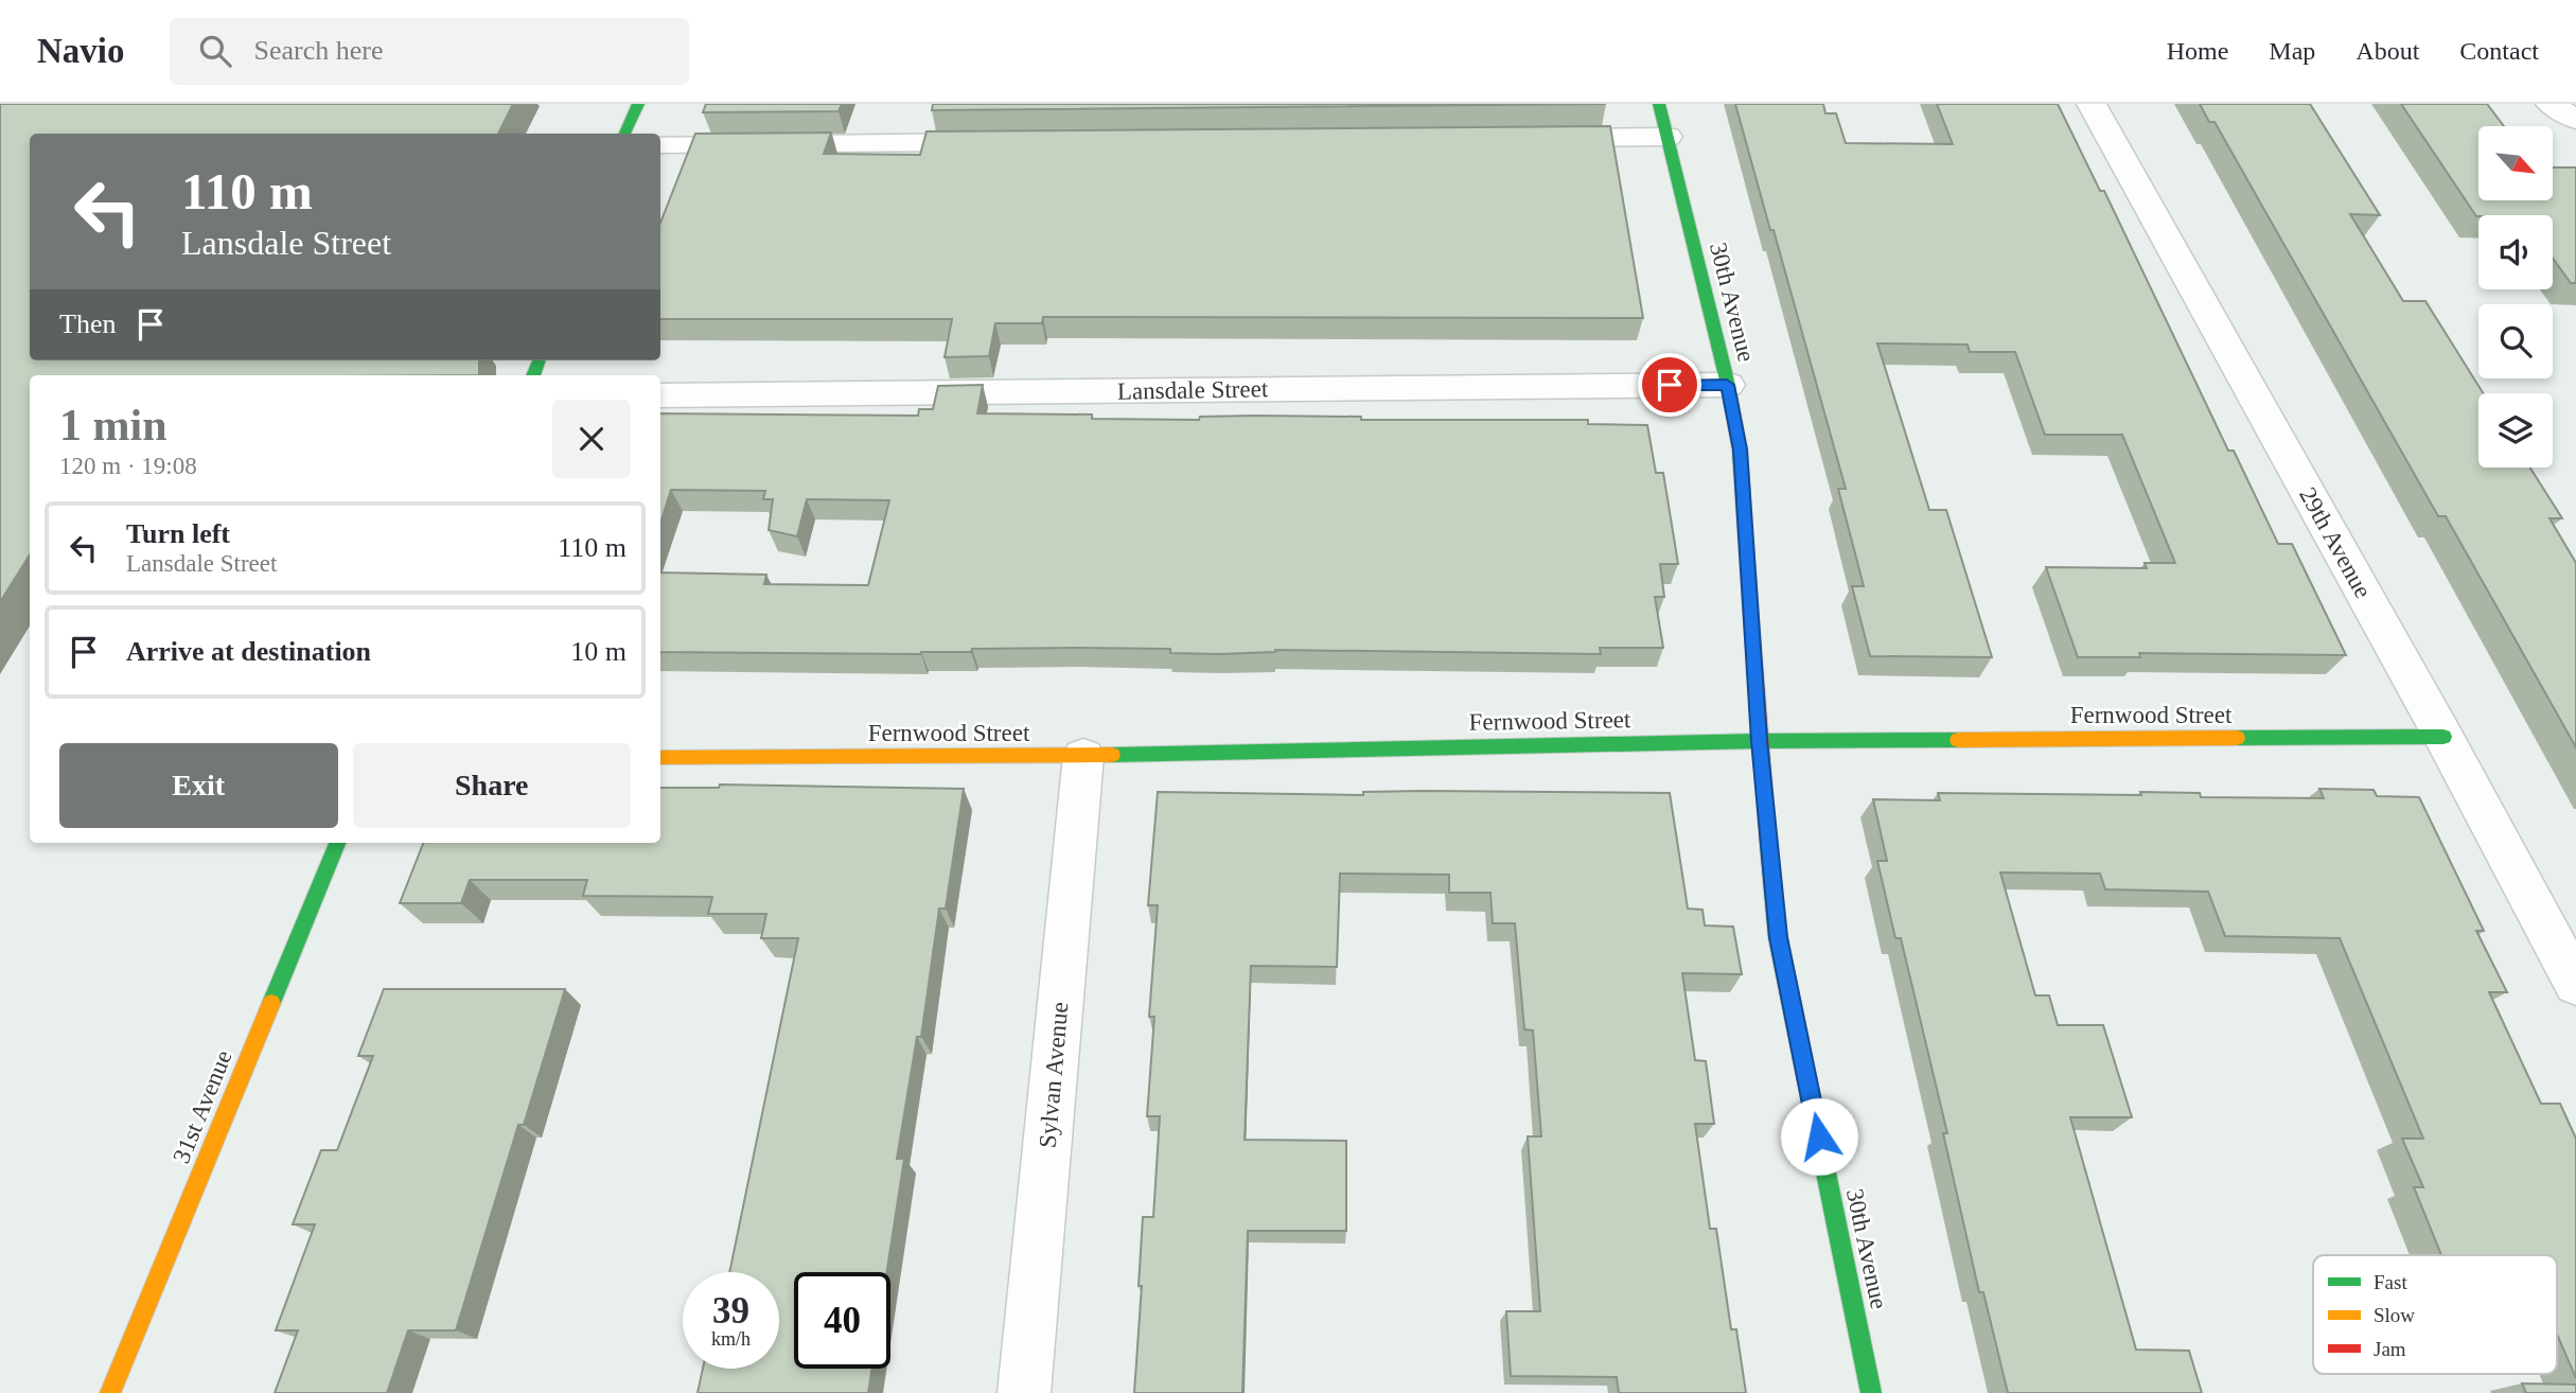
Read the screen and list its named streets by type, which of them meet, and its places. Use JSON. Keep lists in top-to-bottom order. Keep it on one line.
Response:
{"streets":{"street":["30th Avenue","Lansdale Street","29th Avenue","Fernwood Street","Sylvan Avenue","31st Avenue"]},"crossings":[["30th Avenue","Lansdale Street"],["30th Avenue","Fernwood Street"],["29th Avenue","Fernwood Street"],["Fernwood Street","Sylvan Avenue"]],"legend":["Fast","Slow","Jam"],"north":"bottom right","page":{"header":"Navio","search":"Search here","nav":["Home","Map","About","Contact"],"turn":["110 m","Lansdale Street"],"then":"Then","heading":["1 min","120 m · 19:08"],"list":[{"name":"Turn left","note":"Lansdale Street","value":"110 m"},{"name":"Arrive at destination","value":"10 m"}],"buttons":["Exit","Share"],"speed":"39 km/h","limit":"40"}}
